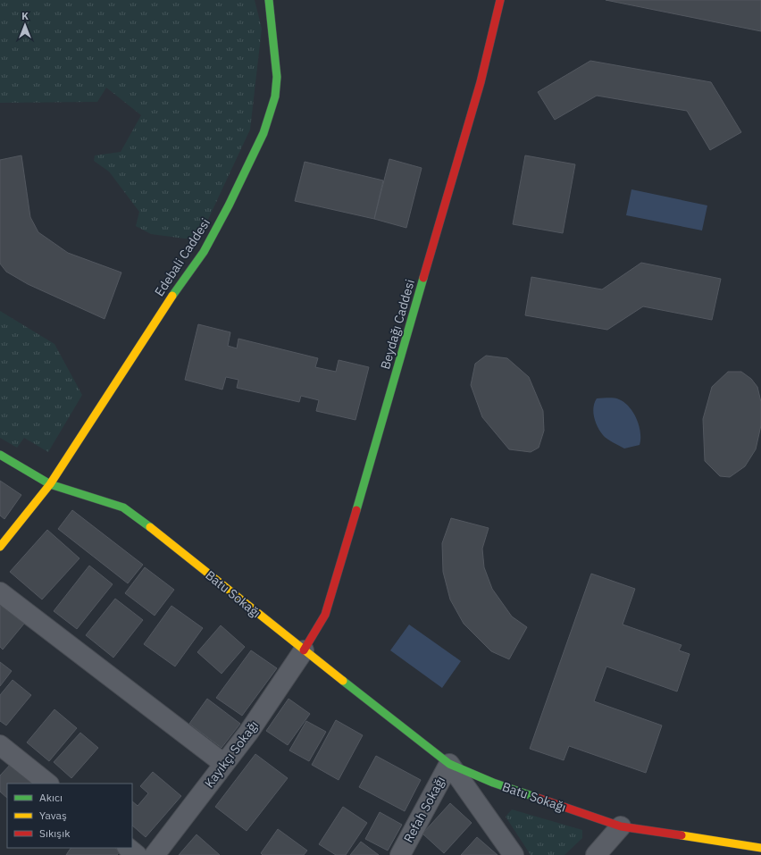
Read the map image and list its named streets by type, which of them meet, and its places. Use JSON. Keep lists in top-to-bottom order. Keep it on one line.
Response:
{"streets":{"street":["Edebali Caddesi","Beydağı Caddesi","Batu Sokağı","Kayıkçı Sokağı","Refah Sokağı"]},"crossings":[["Edebali Caddesi","Batu Sokağı"],["Beydağı Caddesi","Batu Sokağı"],["Beydağı Caddesi","Kayıkçı Sokağı"],["Batu Sokağı","Kayıkçı Sokağı"],["Batu Sokağı","Refah Sokağı"]],"legend":["Akıcı","Yavaş","Sıkışık"],"north":"top"}
